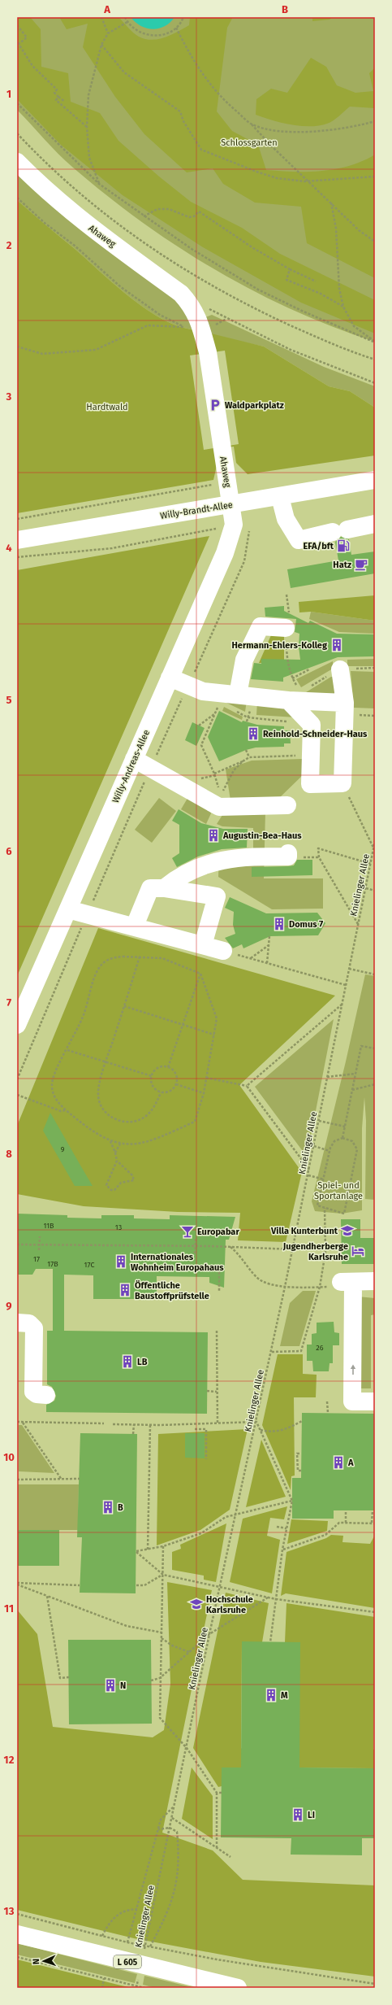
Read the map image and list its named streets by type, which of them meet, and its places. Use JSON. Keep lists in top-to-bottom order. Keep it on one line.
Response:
{"streets":{"main road":["Ahaweg","Willy-Brandt-Allee","Willy-Andreas-Allee","L 605"],"path":["Knielinger Allee"]},"crossings":[["Ahaweg","Willy-Brandt-Allee"],["Ahaweg","Willy-Andreas-Allee"],["Willy-Brandt-Allee","Willy-Andreas-Allee"]],"parks":["Schlossgarten","Hardtwald","Spiel- und Sportanlage"],"places":{"parking":["Waldparkplatz"],"fuel station":["EFA/bft"],"cafe":["Hatz"],"building":["Hermann-Ehlers-Kolleg","Reinhold-Schneider-Haus","Augustin-Bea-Haus","Domus 7","Internationales Wohnheim Europahaus","Öffentliche Baustoffprüfstelle","LB","A","B","N","M","LI"],"school or university":["Villa Kunterbunt","Hochschule Karlsruhe"],"bar":["Europabar"],"hotel":["Jugendherberge Karlsruhe"]},"house_numbers":["9","11B","13","17","17B","17C","26"],"north":"left","grid":{"columns":["A","B"],"rows":["1","2","3","4","5","6","7","8","9","10","11","12","13"]}}
